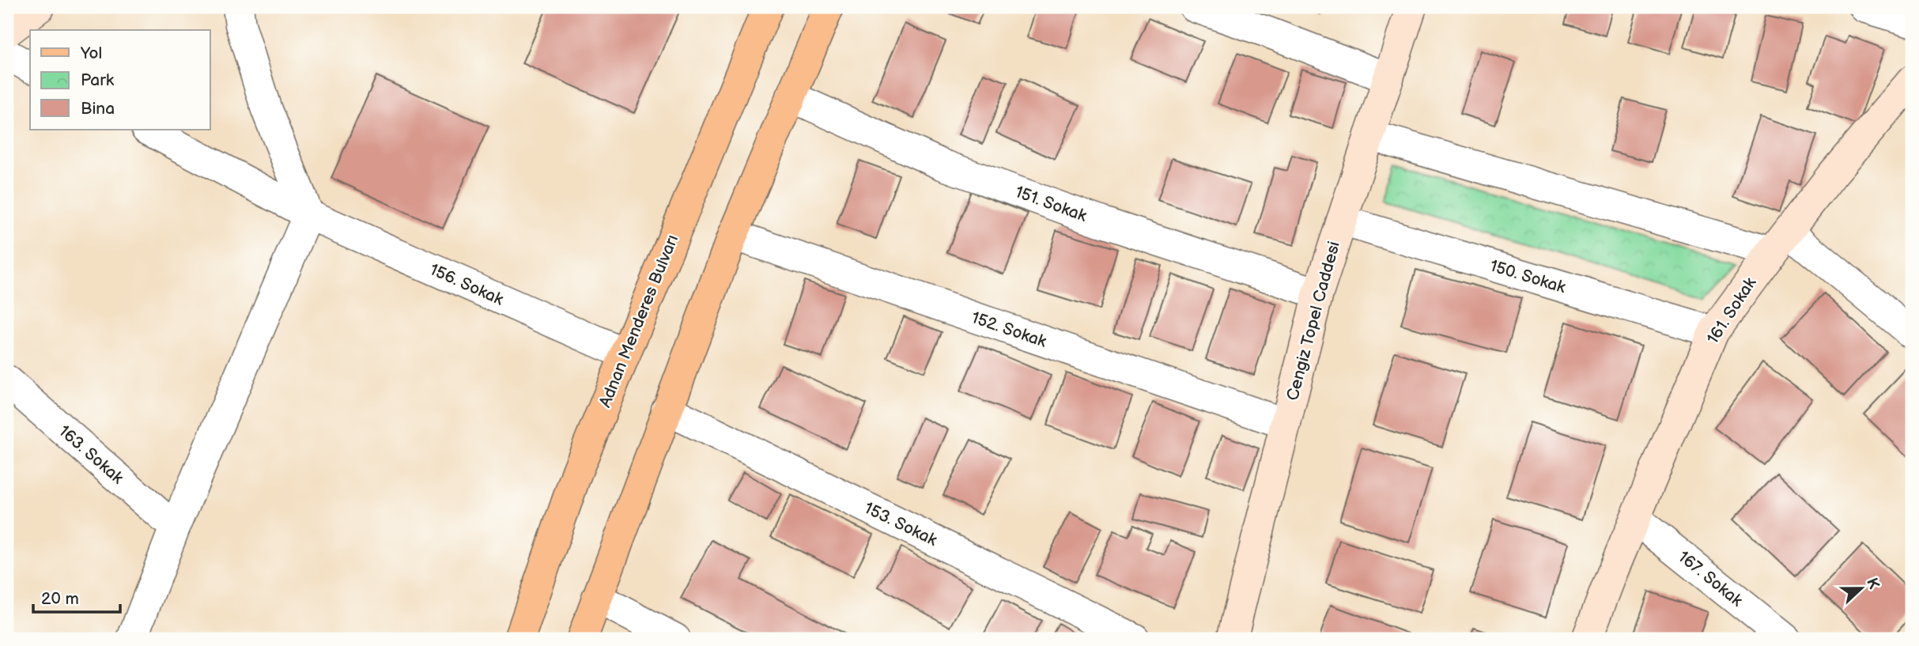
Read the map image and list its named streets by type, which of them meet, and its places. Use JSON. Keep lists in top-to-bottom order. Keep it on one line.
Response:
{"streets":{"main road":["Adnan Menderes Bulvarı"],"street":["151. Sokak","150. Sokak","156. Sokak","161. Sokak","Cengiz Topel Caddesi","152. Sokak","163. Sokak","153. Sokak","167. Sokak"]},"crossings":[["151. Sokak","Cengiz Topel Caddesi"],["150. Sokak","161. Sokak"],["150. Sokak","Cengiz Topel Caddesi"],["156. Sokak","Adnan Menderes Bulvarı"],["161. Sokak","167. Sokak"],["Cengiz Topel Caddesi","152. Sokak"]],"legend":["Yol","Park","Bina"],"scale_bar":"20 m","north":"right"}
